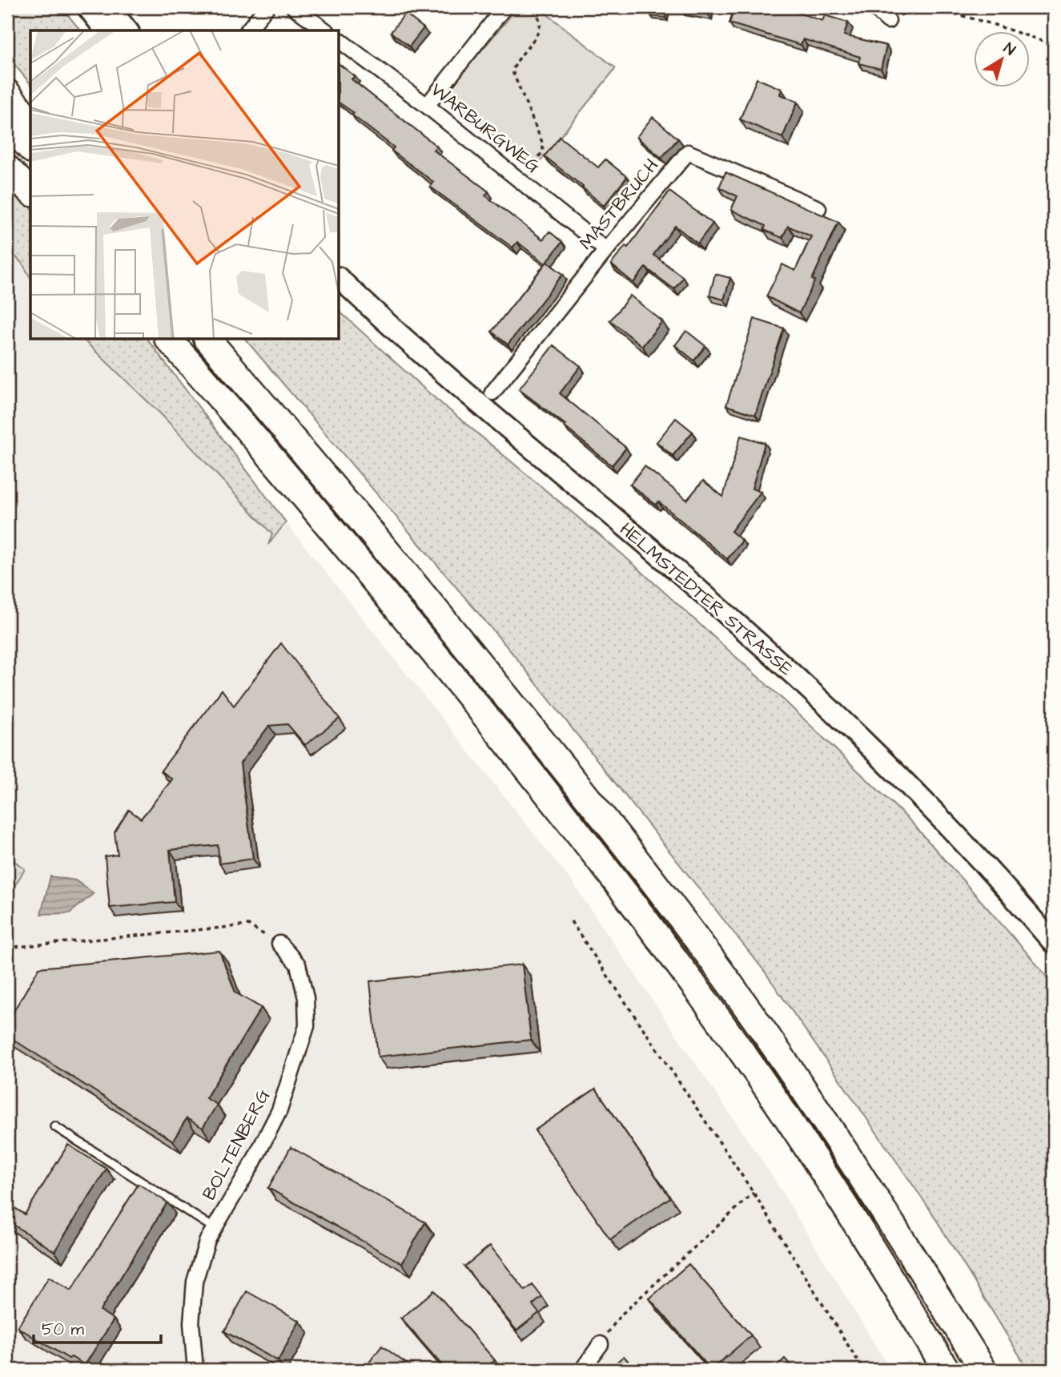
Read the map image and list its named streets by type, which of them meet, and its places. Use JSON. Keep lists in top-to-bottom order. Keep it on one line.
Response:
{"streets":{"street":["WARBURGWEG","MASTBRUCH","HELMSTEDTER STRASSE","BOLTENBERG"]},"crossings":[["WARBURGWEG","MASTBRUCH"]],"scale_bar":"50 m","north":"top right"}
